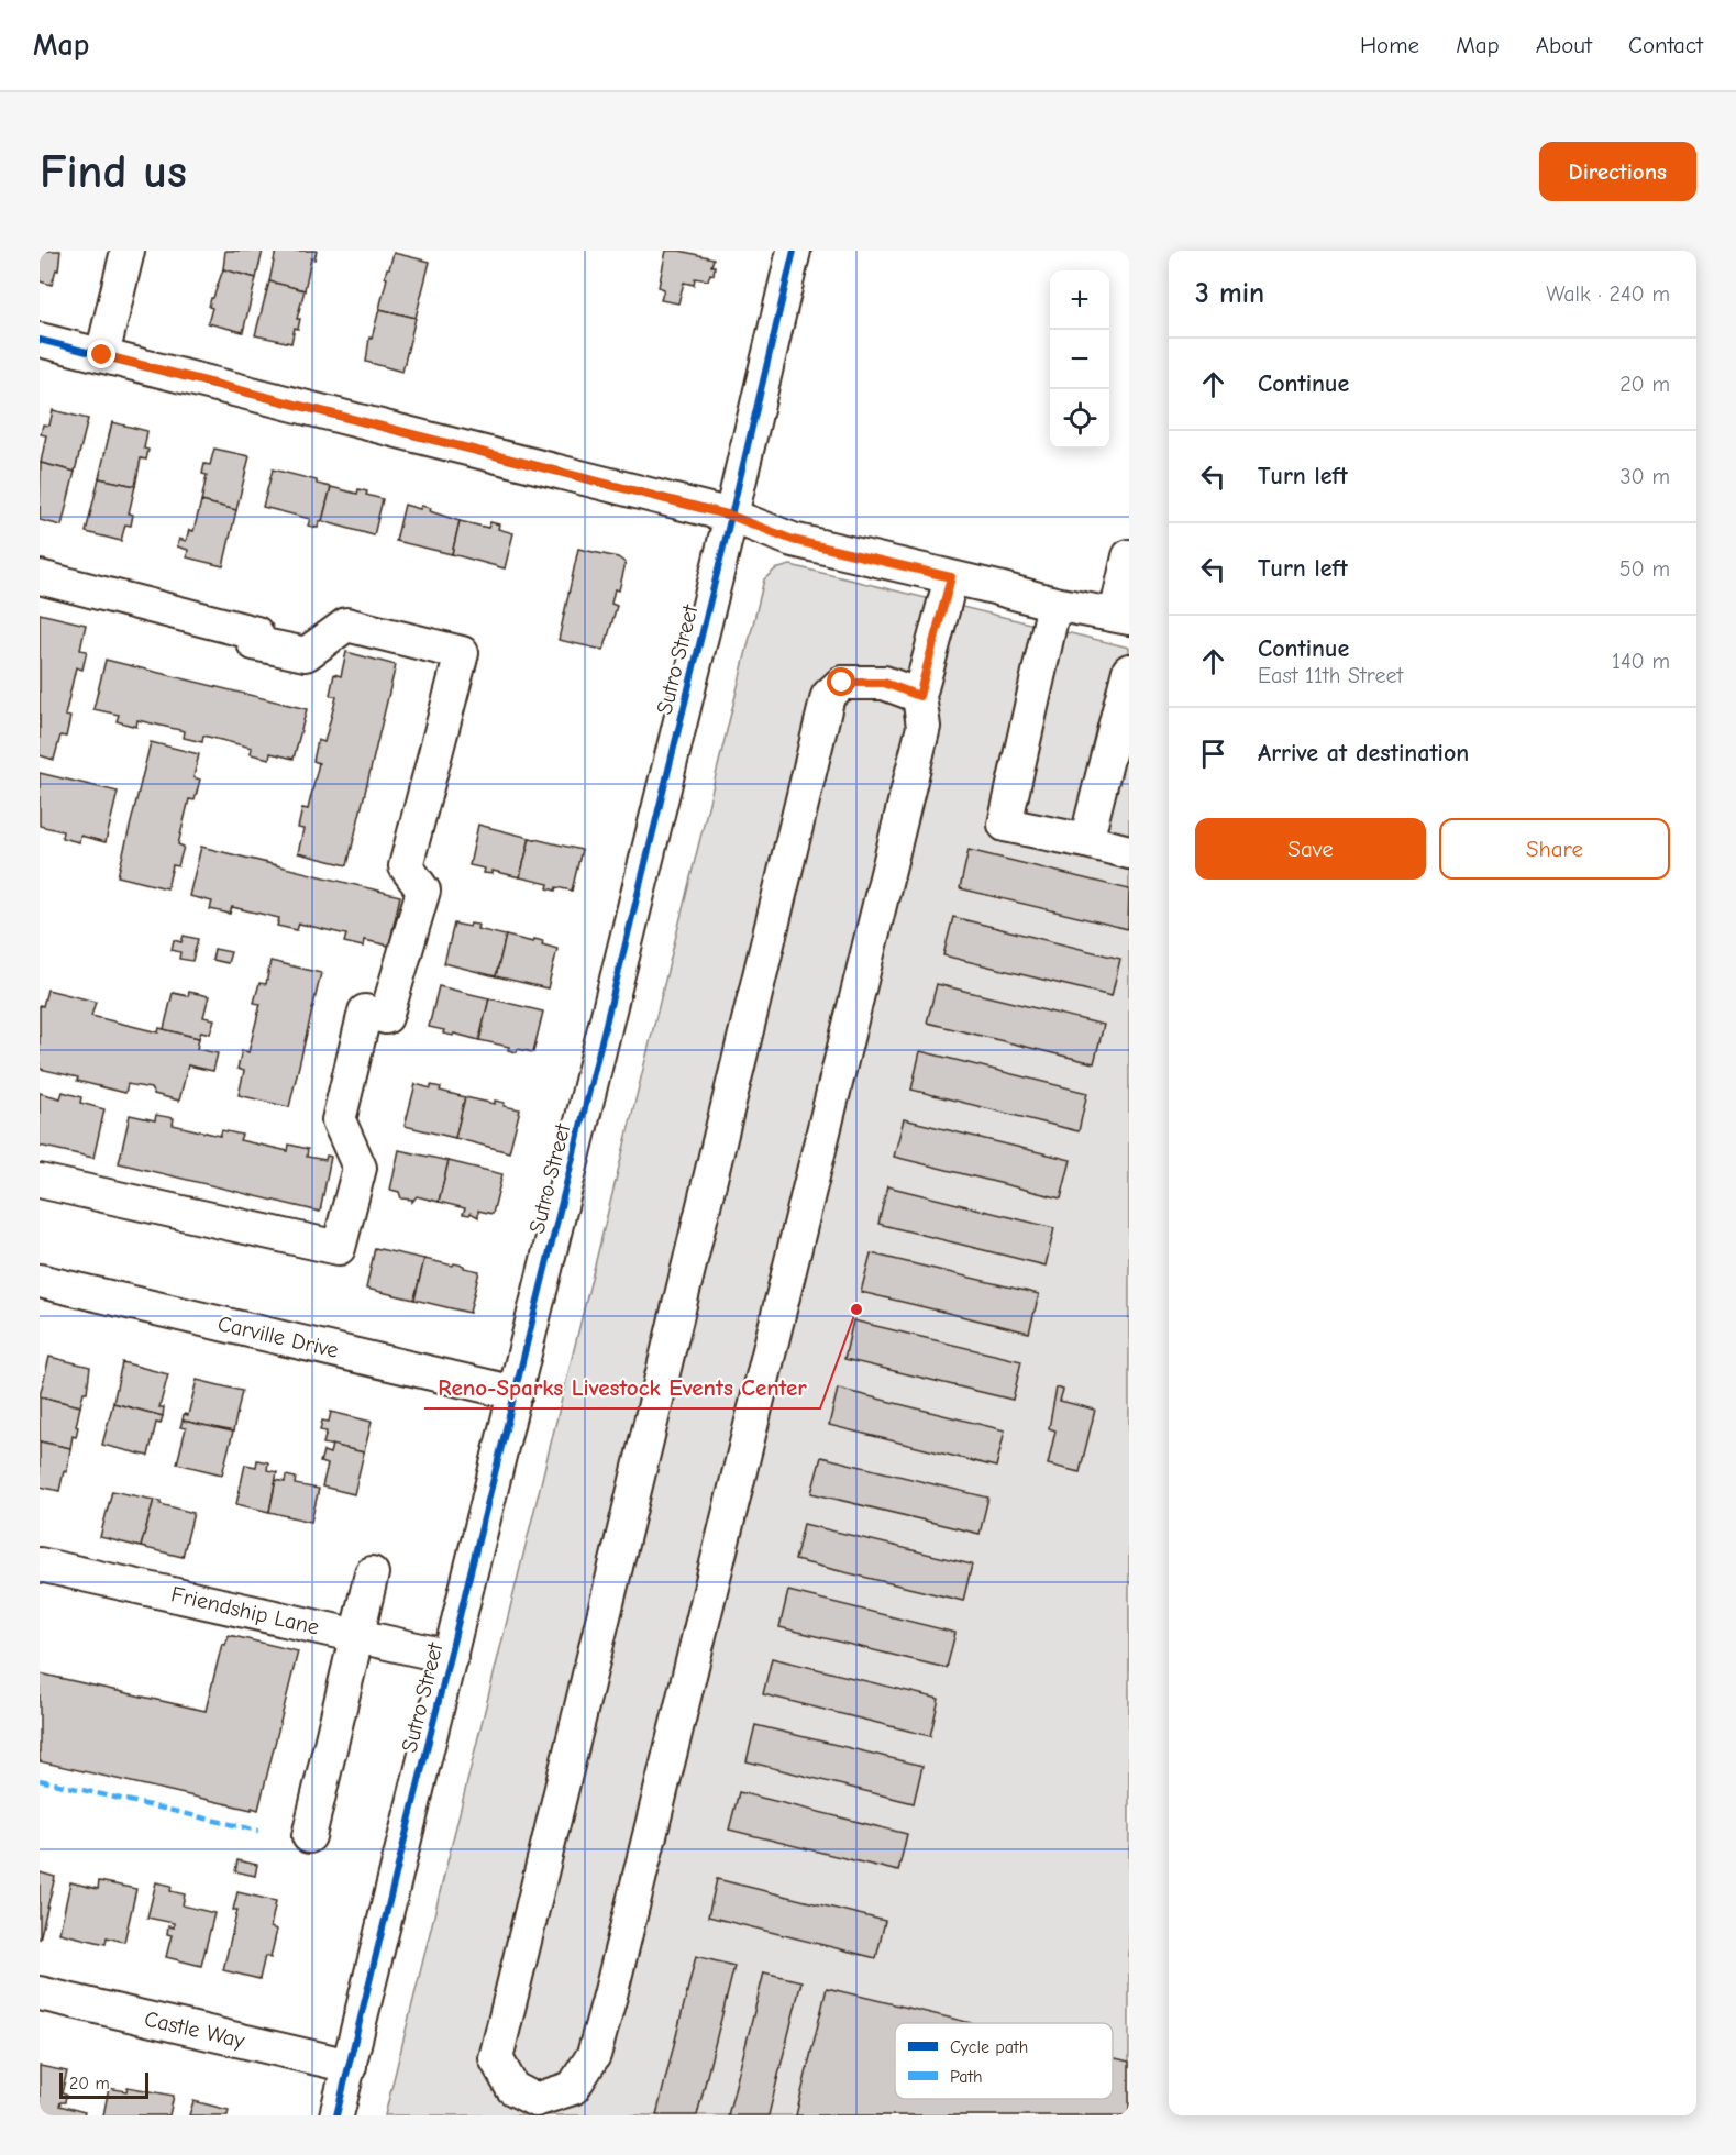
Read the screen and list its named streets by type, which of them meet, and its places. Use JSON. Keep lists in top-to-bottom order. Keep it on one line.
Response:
{"streets":{"street":["Sutro Street","Carville Drive","Friendship Lane","Castle Way"]},"crossings":[["Sutro Street","Carville Drive"],["Sutro Street","Friendship Lane"],["Sutro Street","Castle Way"]],"places":["Reno-Sparks Livestock Events Center"],"legend":["Cycle path","Path"],"scale_bar":"20 m","page":{"header":"Map","nav":["Home","Map","About","Contact"],"buttons":["Directions",["Save","Share"]],"title":"Find us","heading":["3 min","Walk · 240 m"],"map_buttons":["+","−"],"list":[["Continue","20 m"],["Turn left","30 m"],["Turn left","50 m"],["Continue","East 11th Street","140 m"],"Arrive at destination"],"scale":"20 m"}}
